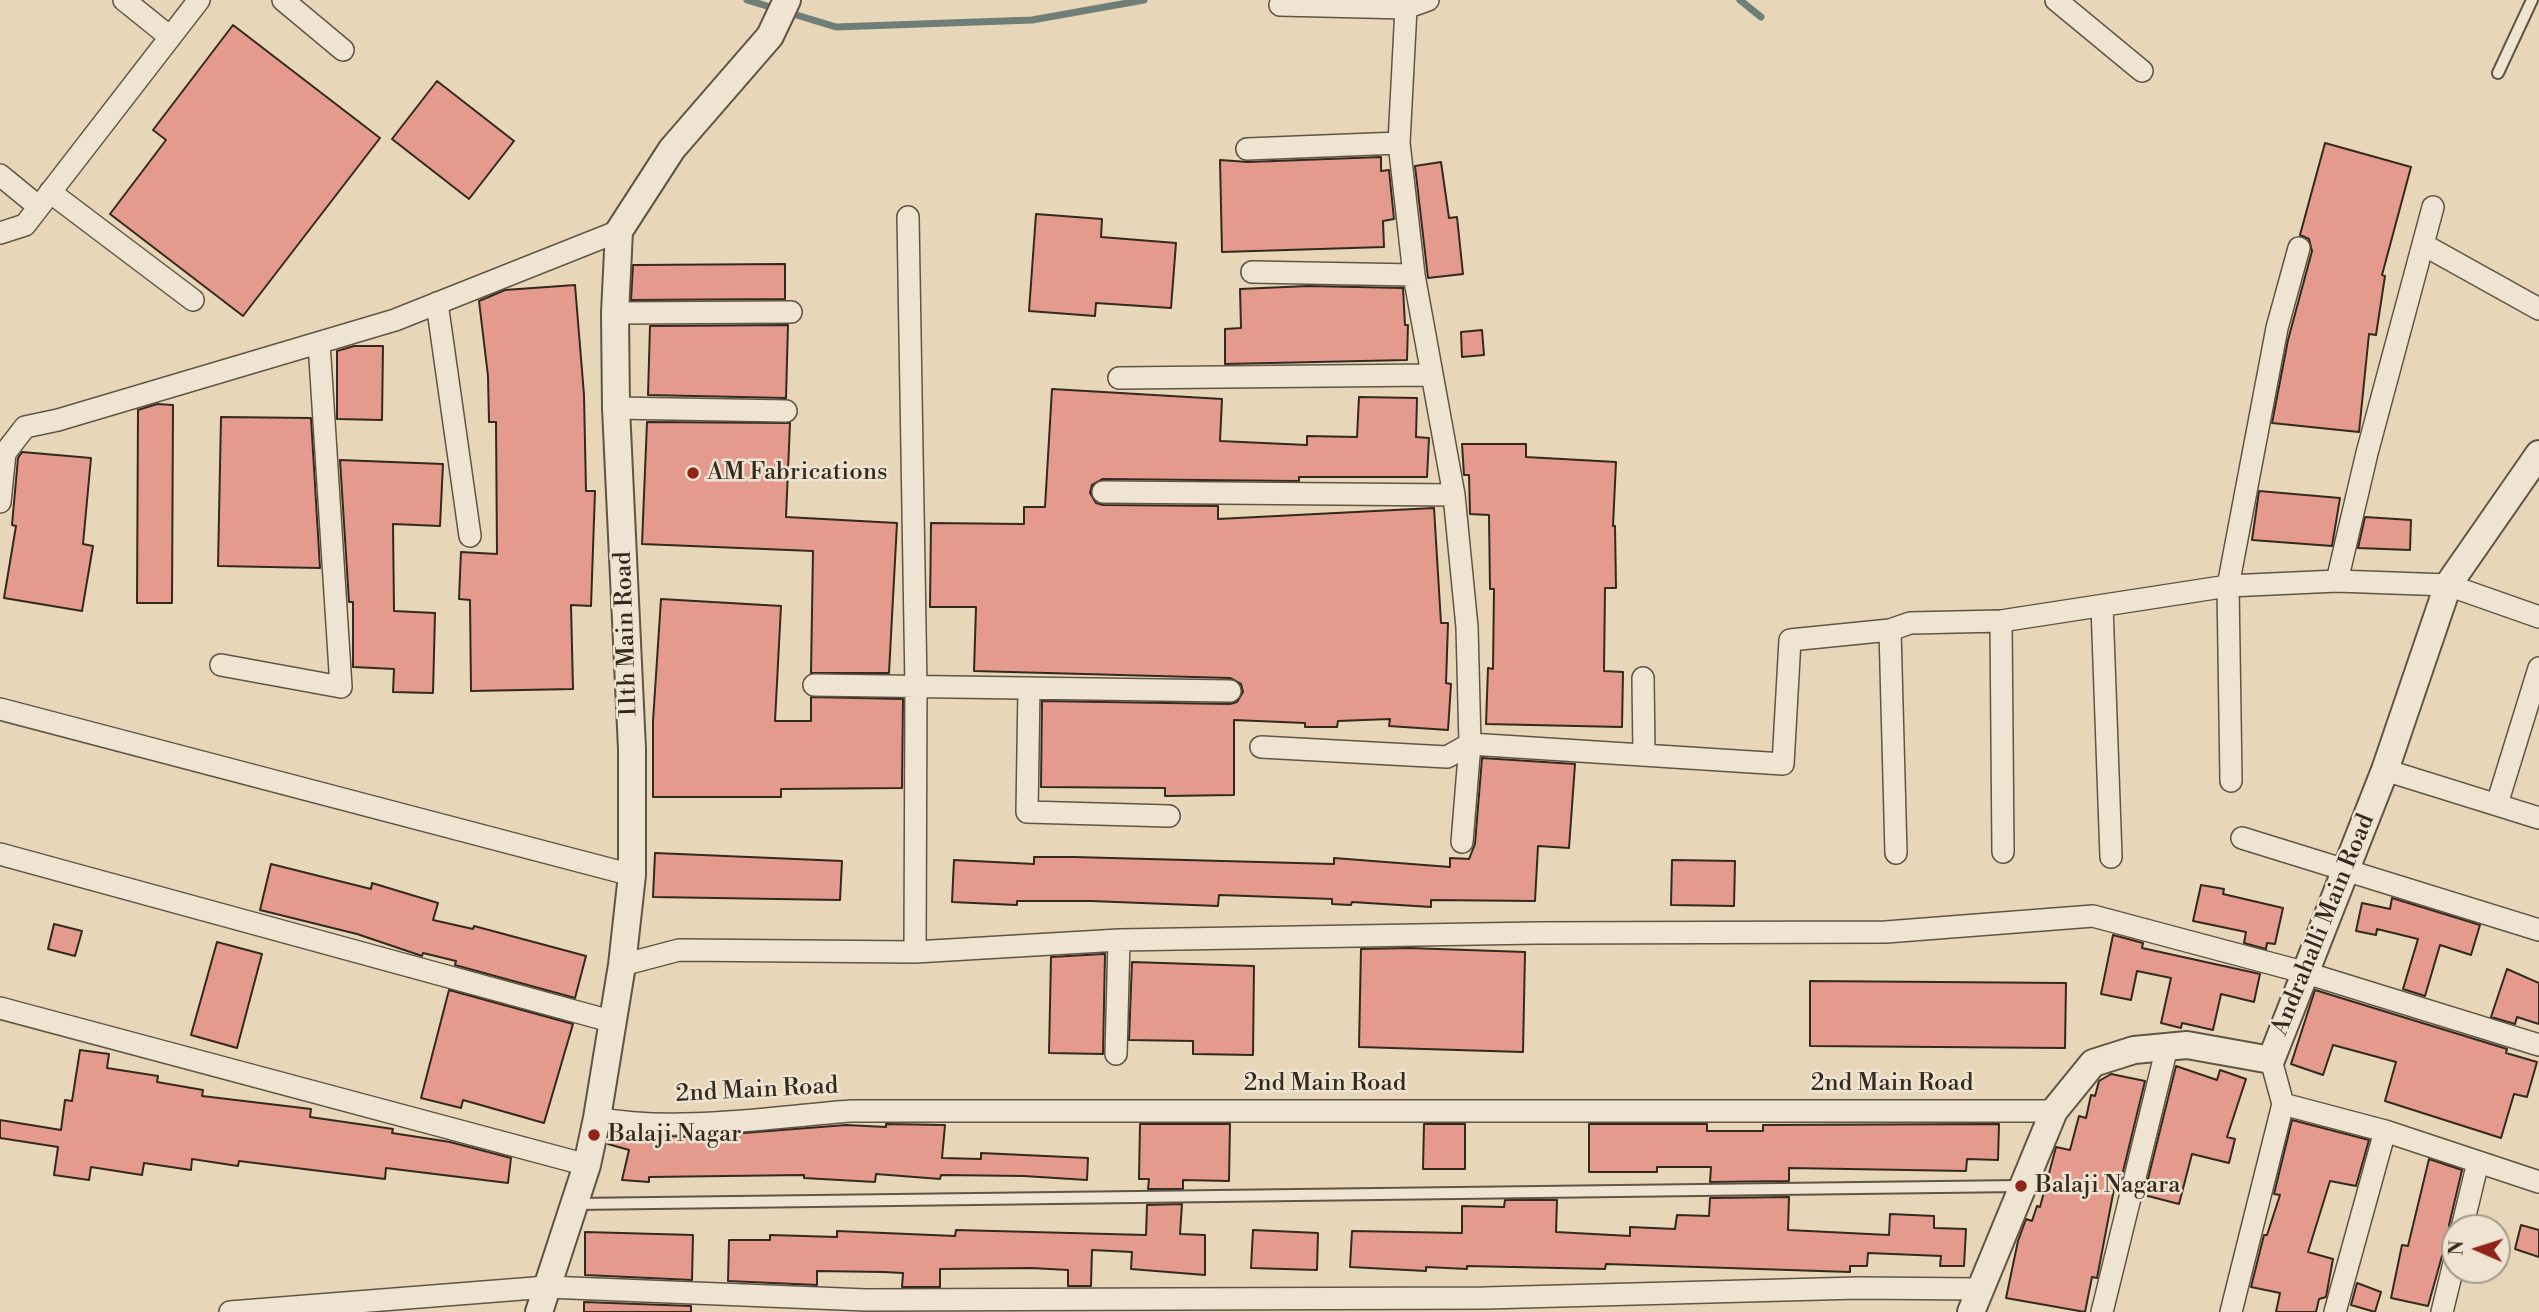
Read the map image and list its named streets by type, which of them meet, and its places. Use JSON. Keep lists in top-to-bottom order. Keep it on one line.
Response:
{"streets":{"street":["11th Main Road","Andrahalli Main Road","2nd Main Road"]},"crossings":[["11th Main Road","2nd Main Road"],["Andrahalli Main Road","2nd Main Road"]],"places":["AM Fabrications","Balaji Nagar","Balaji Nagara"],"north":"left"}
